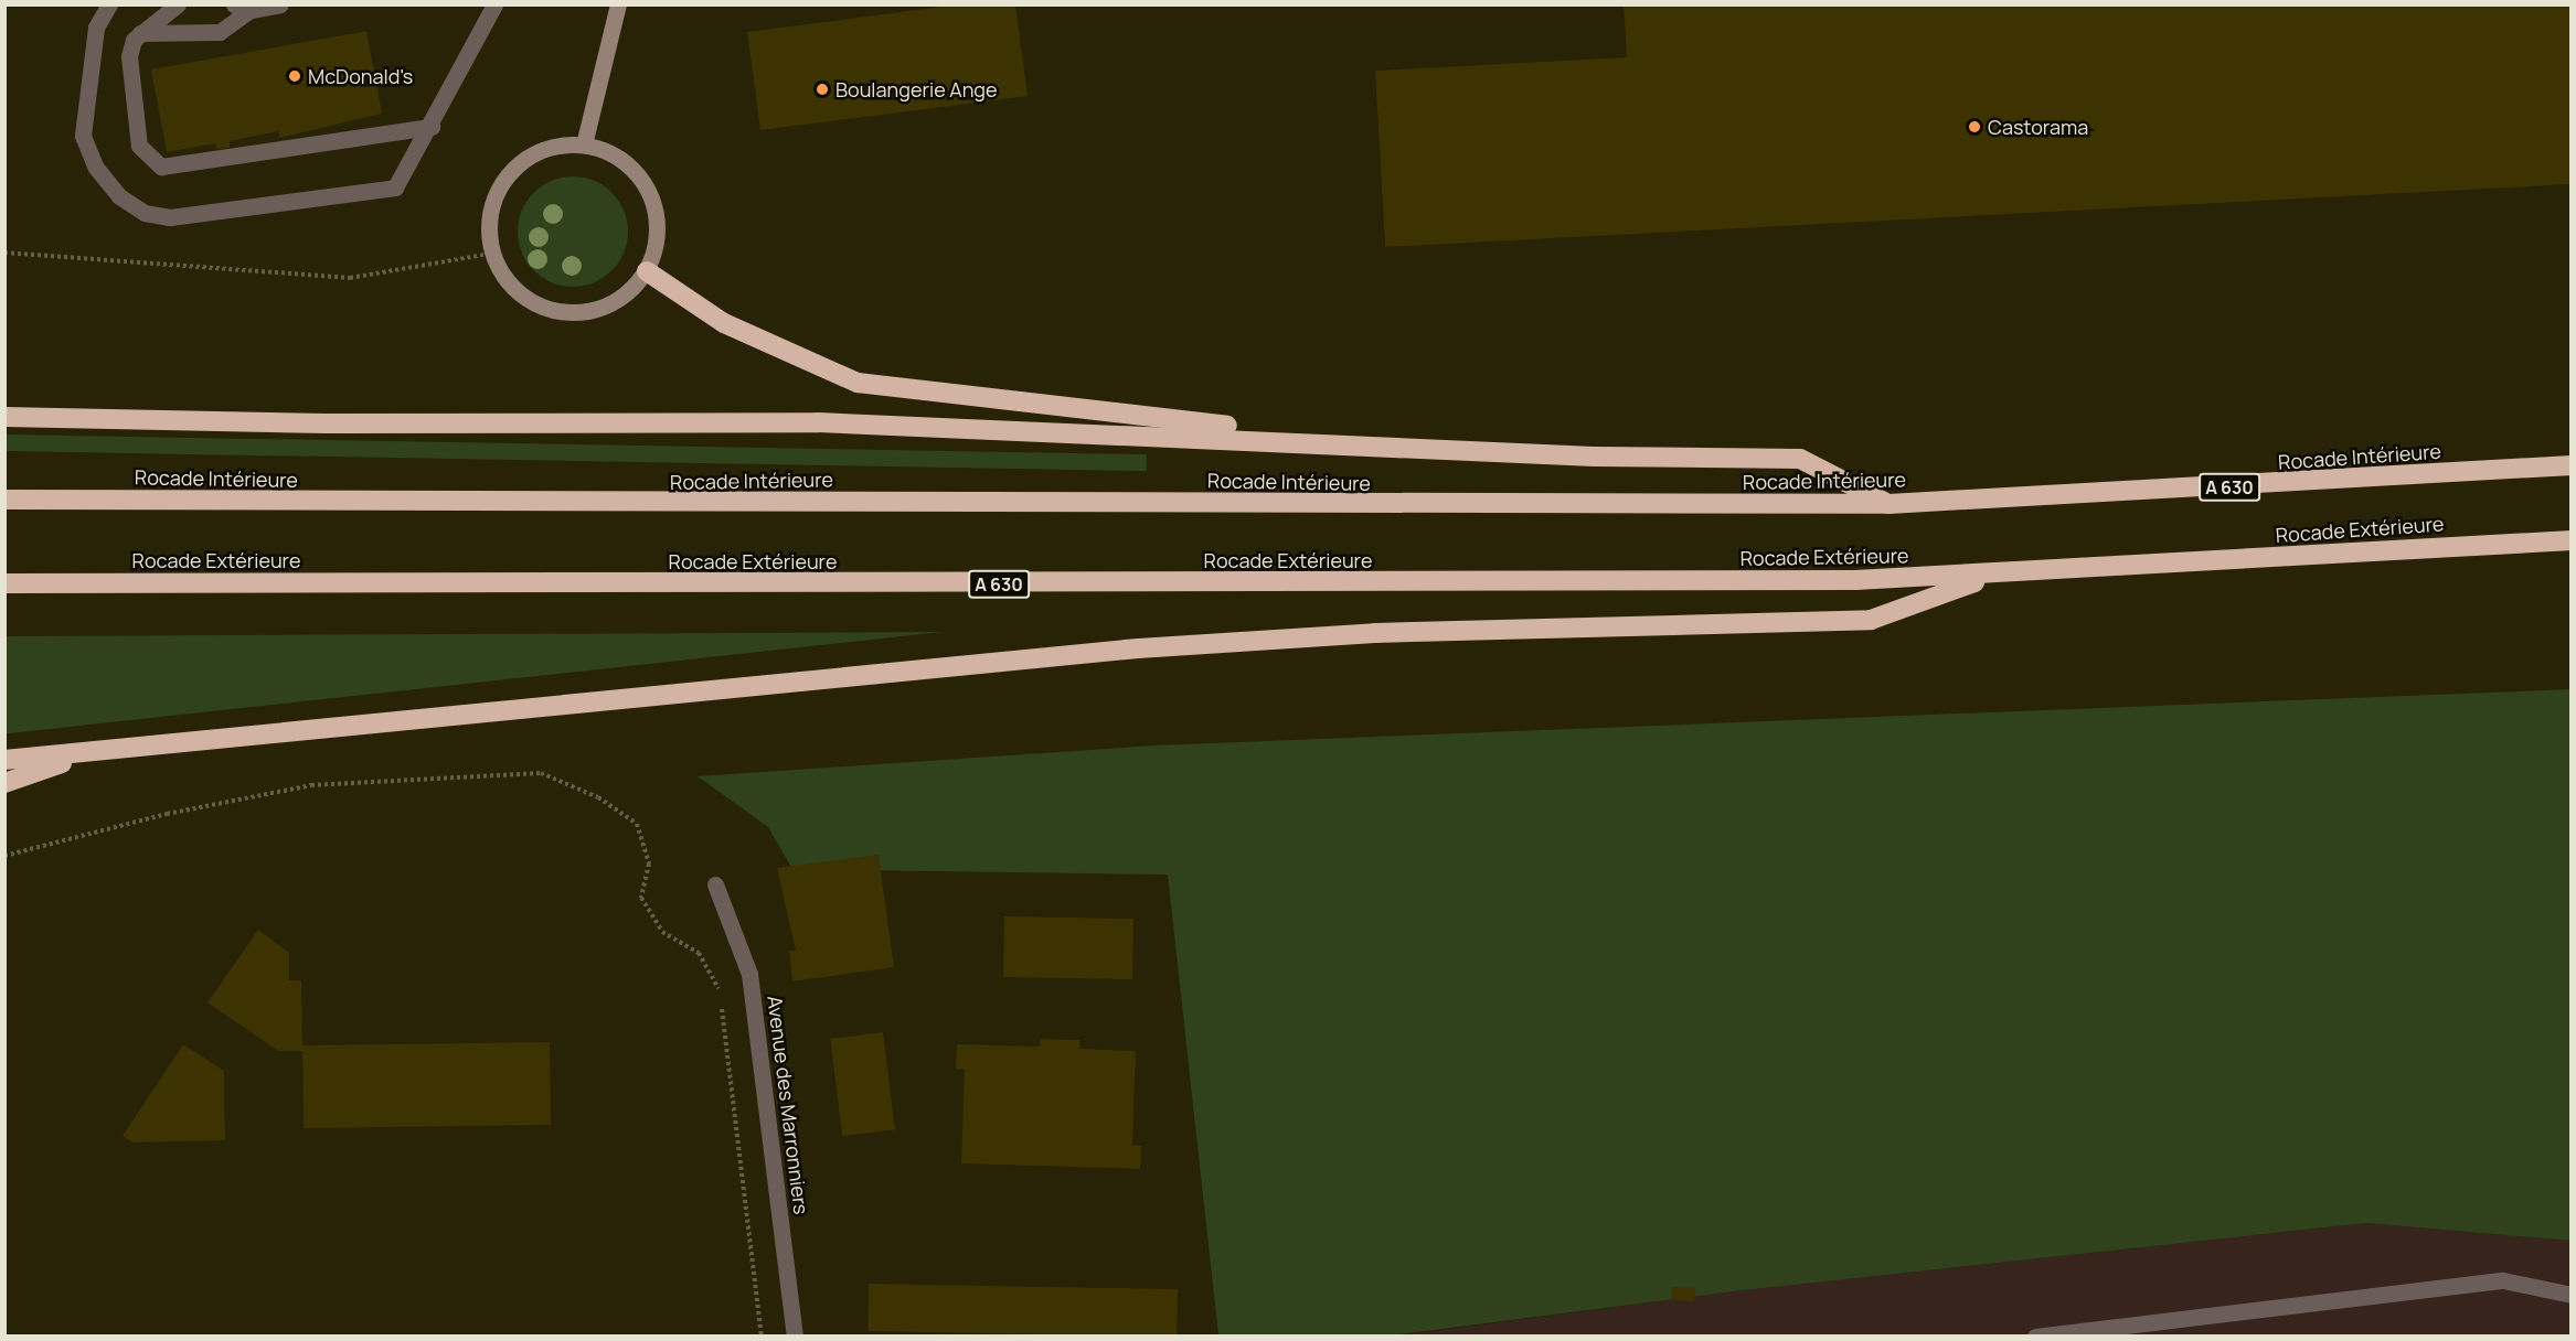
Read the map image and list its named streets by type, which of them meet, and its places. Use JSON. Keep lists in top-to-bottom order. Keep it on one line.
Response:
{"streets":{"highway":["Rocade Intérieure","A 630","Rocade Extérieure"],"street":["Avenue des Marronniers"]},"places":["McDonald's","Boulangerie Ange","Castorama"]}
